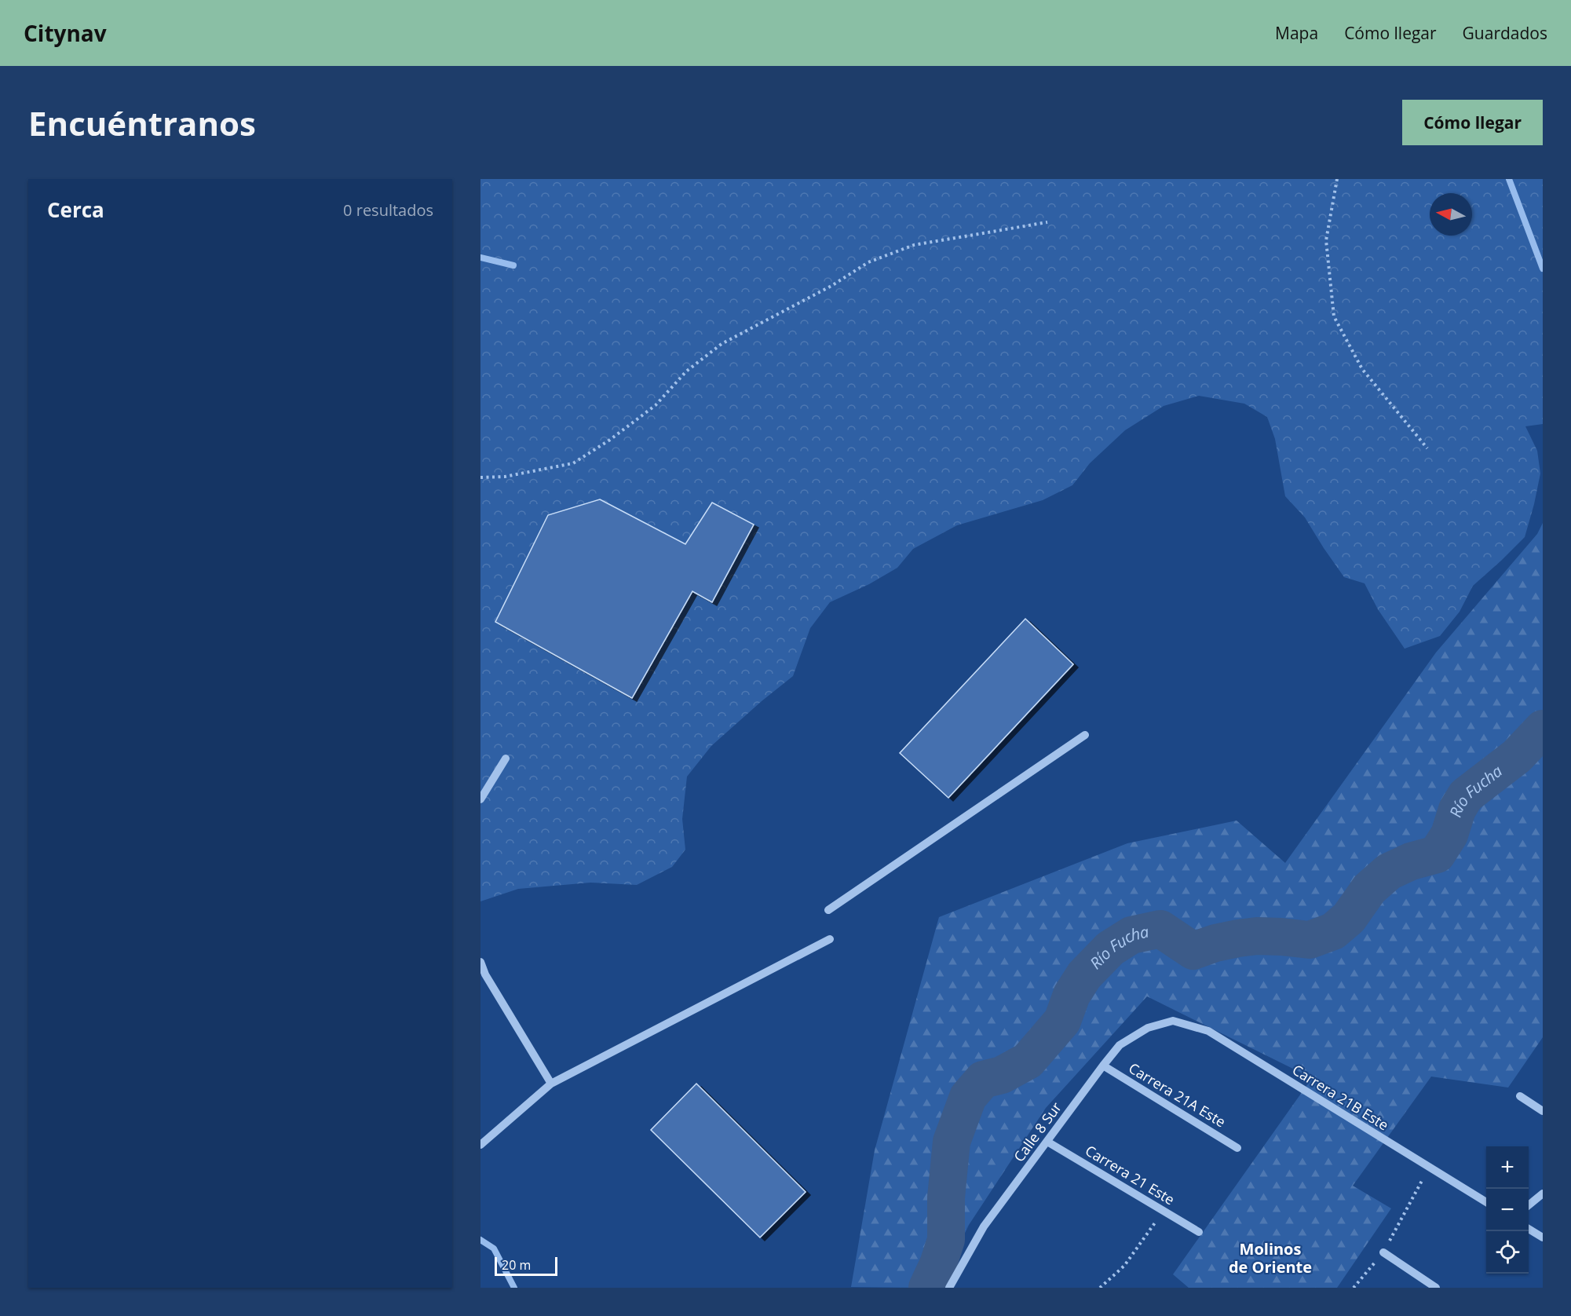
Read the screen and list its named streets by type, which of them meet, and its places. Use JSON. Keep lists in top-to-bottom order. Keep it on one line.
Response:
{"streets":{"street":["Carrera 21A Este","Carrera 21B Este","Calle 8 Sur","Carrera 21 Este"]},"crossings":[["Carrera 21A Este","Calle 8 Sur"],["Carrera 21B Este","Calle 8 Sur"],["Calle 8 Sur","Carrera 21 Este"]],"districts":["Molinos de Oriente"],"water":["Río Fucha"],"scale_bar":"20 m","north":"left","page":{"header":"Citynav","nav":["Mapa","Cómo llegar","Guardados"],"buttons":"Cómo llegar","title":"Encuéntranos","heading":["Cerca","0 resultados"],"map_buttons":["+","−"],"scale":"20 m"}}
